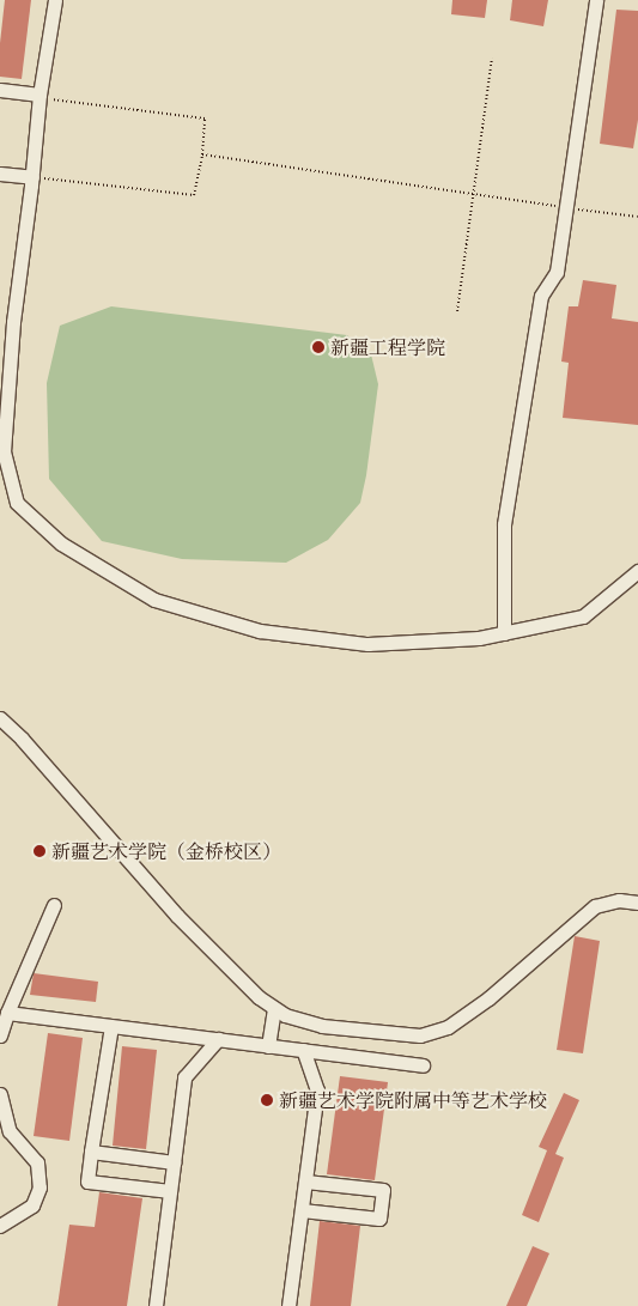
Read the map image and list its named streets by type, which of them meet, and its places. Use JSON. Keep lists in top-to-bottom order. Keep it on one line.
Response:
{"places":["新疆工程学院","新疆艺术学院（金桥校区）","新疆艺术学院附属中等艺术学校"]}
